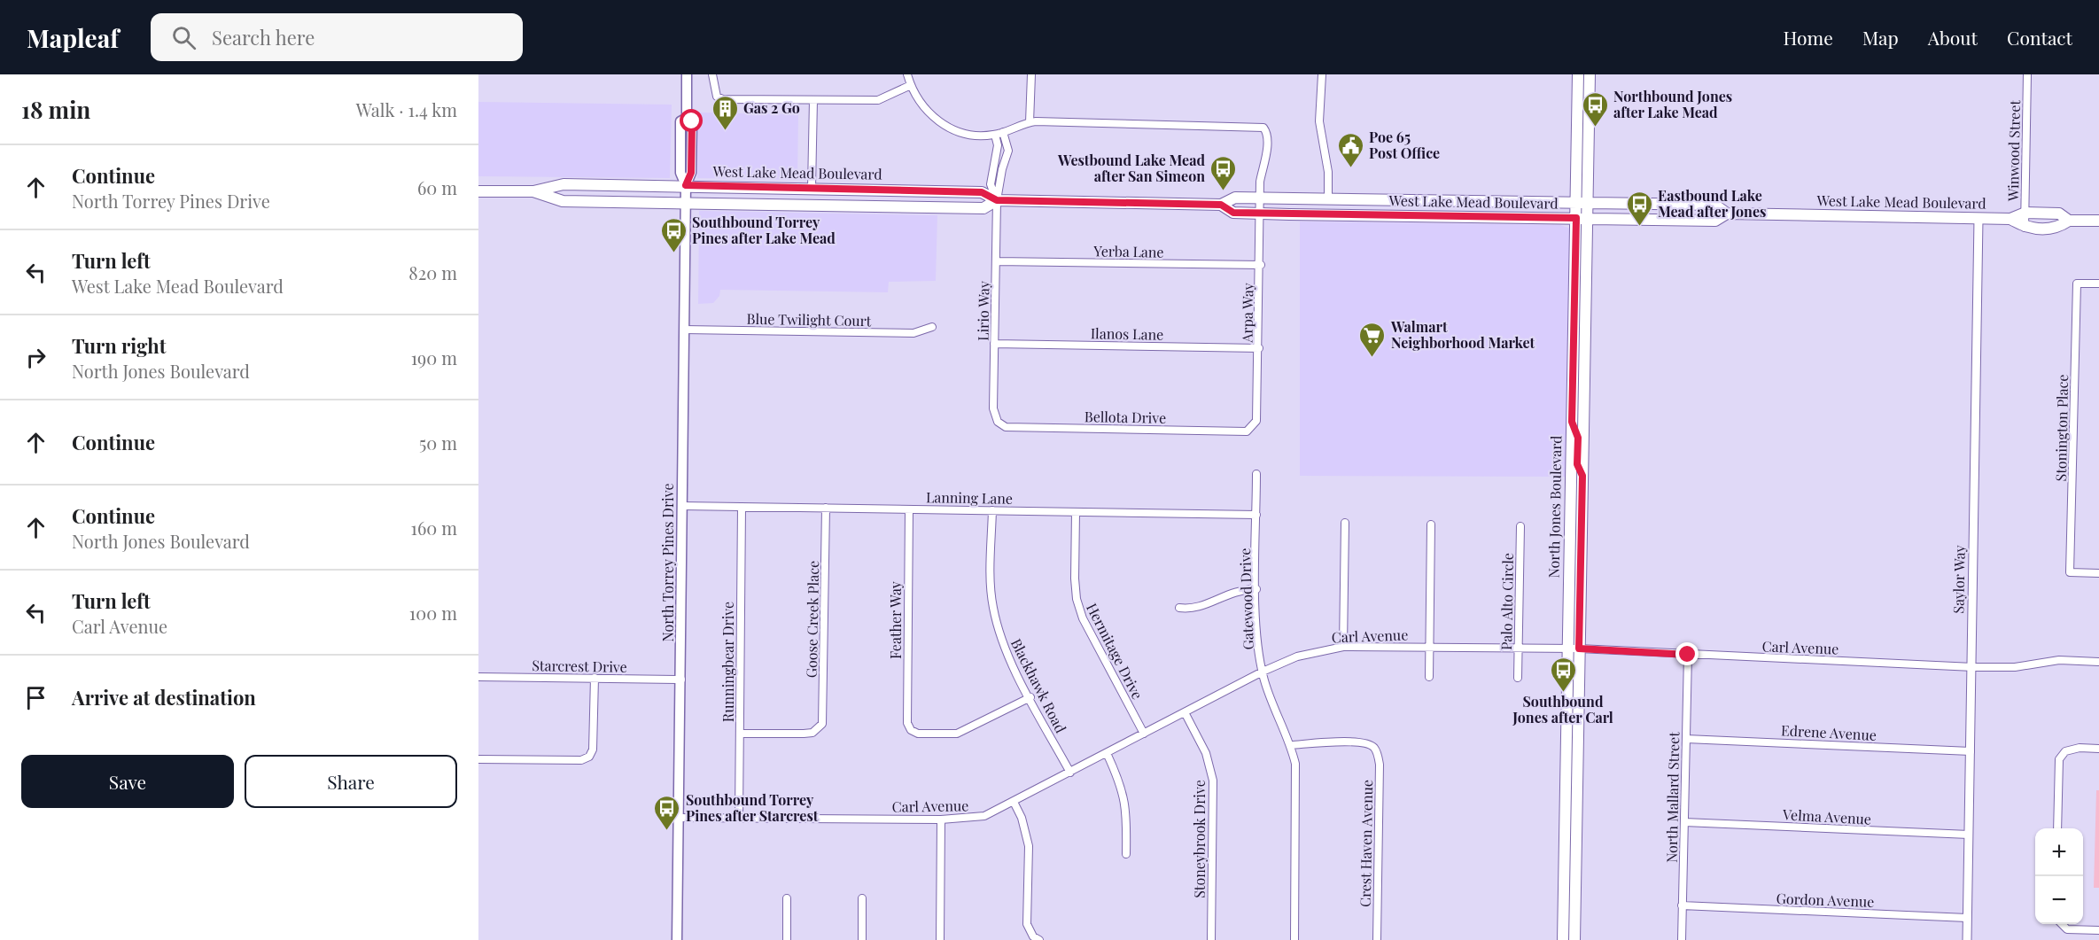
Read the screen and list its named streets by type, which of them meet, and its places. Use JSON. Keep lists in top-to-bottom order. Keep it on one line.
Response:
{"streets":{"main road":["West Lake Mead Boulevard","North Jones Boulevard","North Torrey Pines Drive"],"street":["Winwood Street","Yerba Lane","Lirio Way","Arpa Way","Blue Twilight Court","Ilanos Lane","Bellota Drive","Stonington Place","Lanning Lane","Saylor Way","Gatewood Drive","Palo Alto Circle","Goose Creek Place","Feather Way","Carl Avenue","Hermitage Drive","Runningbear Drive","Starcrest Drive","Blackhawk Road","Edrene Avenue","North Mallard Street","Velma Avenue","Stoneybrook Drive","Crest Haven Avenue","Gordon Avenue"]},"crossings":[["Winwood Street","West Lake Mead Boulevard"],["West Lake Mead Boulevard","Lirio Way"],["West Lake Mead Boulevard","Arpa Way"],["West Lake Mead Boulevard","North Jones Boulevard"],["West Lake Mead Boulevard","North Torrey Pines Drive"],["West Lake Mead Boulevard","Saylor Way"],["Yerba Lane","Lirio Way"],["Yerba Lane","Arpa Way"],["Lirio Way","Ilanos Lane"],["Lirio Way","Bellota Drive"],["Arpa Way","Ilanos Lane"],["Arpa Way","Bellota Drive"],["Blue Twilight Court","North Torrey Pines Drive"],["Lanning Lane","North Torrey Pines Drive"],["Lanning Lane","Gatewood Drive"],["Lanning Lane","Goose Creek Place"],["Lanning Lane","Feather Way"],["Lanning Lane","Hermitage Drive"],["Lanning Lane","Runningbear Drive"],["Lanning Lane","Blackhawk Road"],["North Jones Boulevard","Carl Avenue"],["North Torrey Pines Drive","Carl Avenue"],["North Torrey Pines Drive","Starcrest Drive"],["Saylor Way","Carl Avenue"],["Saylor Way","Edrene Avenue"],["Saylor Way","Velma Avenue"],["Saylor Way","Gordon Avenue"],["Gatewood Drive","Carl Avenue"],["Gatewood Drive","Crest Haven Avenue"],["Palo Alto Circle","Carl Avenue"],["Goose Creek Place","Runningbear Drive"],["Feather Way","Blackhawk Road"],["Carl Avenue","Hermitage Drive"],["Carl Avenue","Runningbear Drive"],["Carl Avenue","Blackhawk Road"],["Carl Avenue","North Mallard Street"],["Carl Avenue","Stoneybrook Drive"],["Edrene Avenue","North Mallard Street"],["North Mallard Street","Velma Avenue"],["North Mallard Street","Gordon Avenue"]],"places":{"bus stop":["Northbound Jones after Lake Mead","Westbound Lake Mead after San Simeon","Eastbound Lake Mead after Jones","Southbound Torrey Pines after Lake Mead","Southbound Jones after Carl","Southbound Torrey Pines after Starcrest"],"building":["Gas 2 Go"],"public building":["Poe 65 Post Office"],"supermarket":["Walmart Neighborhood Market"]},"page":{"header":"Mapleaf","search":"Search here","nav":["Home","Map","About","Contact"],"heading":["18 min","Walk · 1.4 km"],"list":[["Continue","North Torrey Pines Drive","60 m"],["Turn left","West Lake Mead Boulevard","820 m"],["Turn right","North Jones Boulevard","190 m"],["Continue","50 m"],["Continue","North Jones Boulevard","160 m"],["Turn left","Carl Avenue","100 m"],"Arrive at destination"],"buttons":["Save","Share"],"map_buttons":["+","−"]}}
